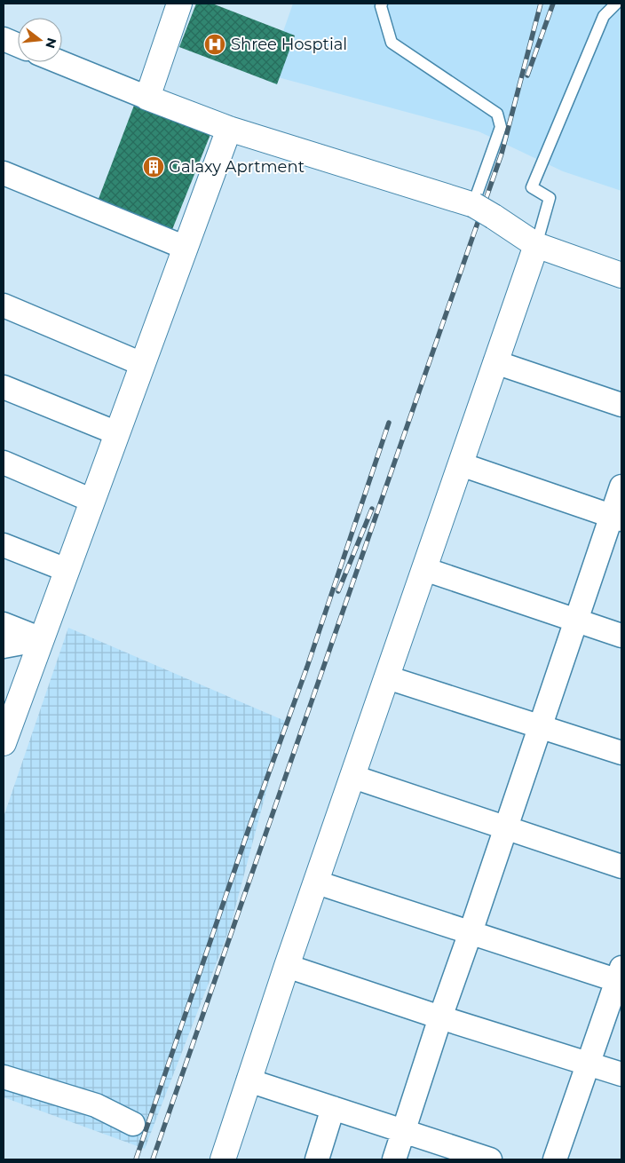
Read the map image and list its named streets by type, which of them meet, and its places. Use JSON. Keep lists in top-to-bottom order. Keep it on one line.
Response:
{"places":{"hospital":["Shree Hosptial"],"building":["Galaxy Aprtment"]},"north":"right"}
